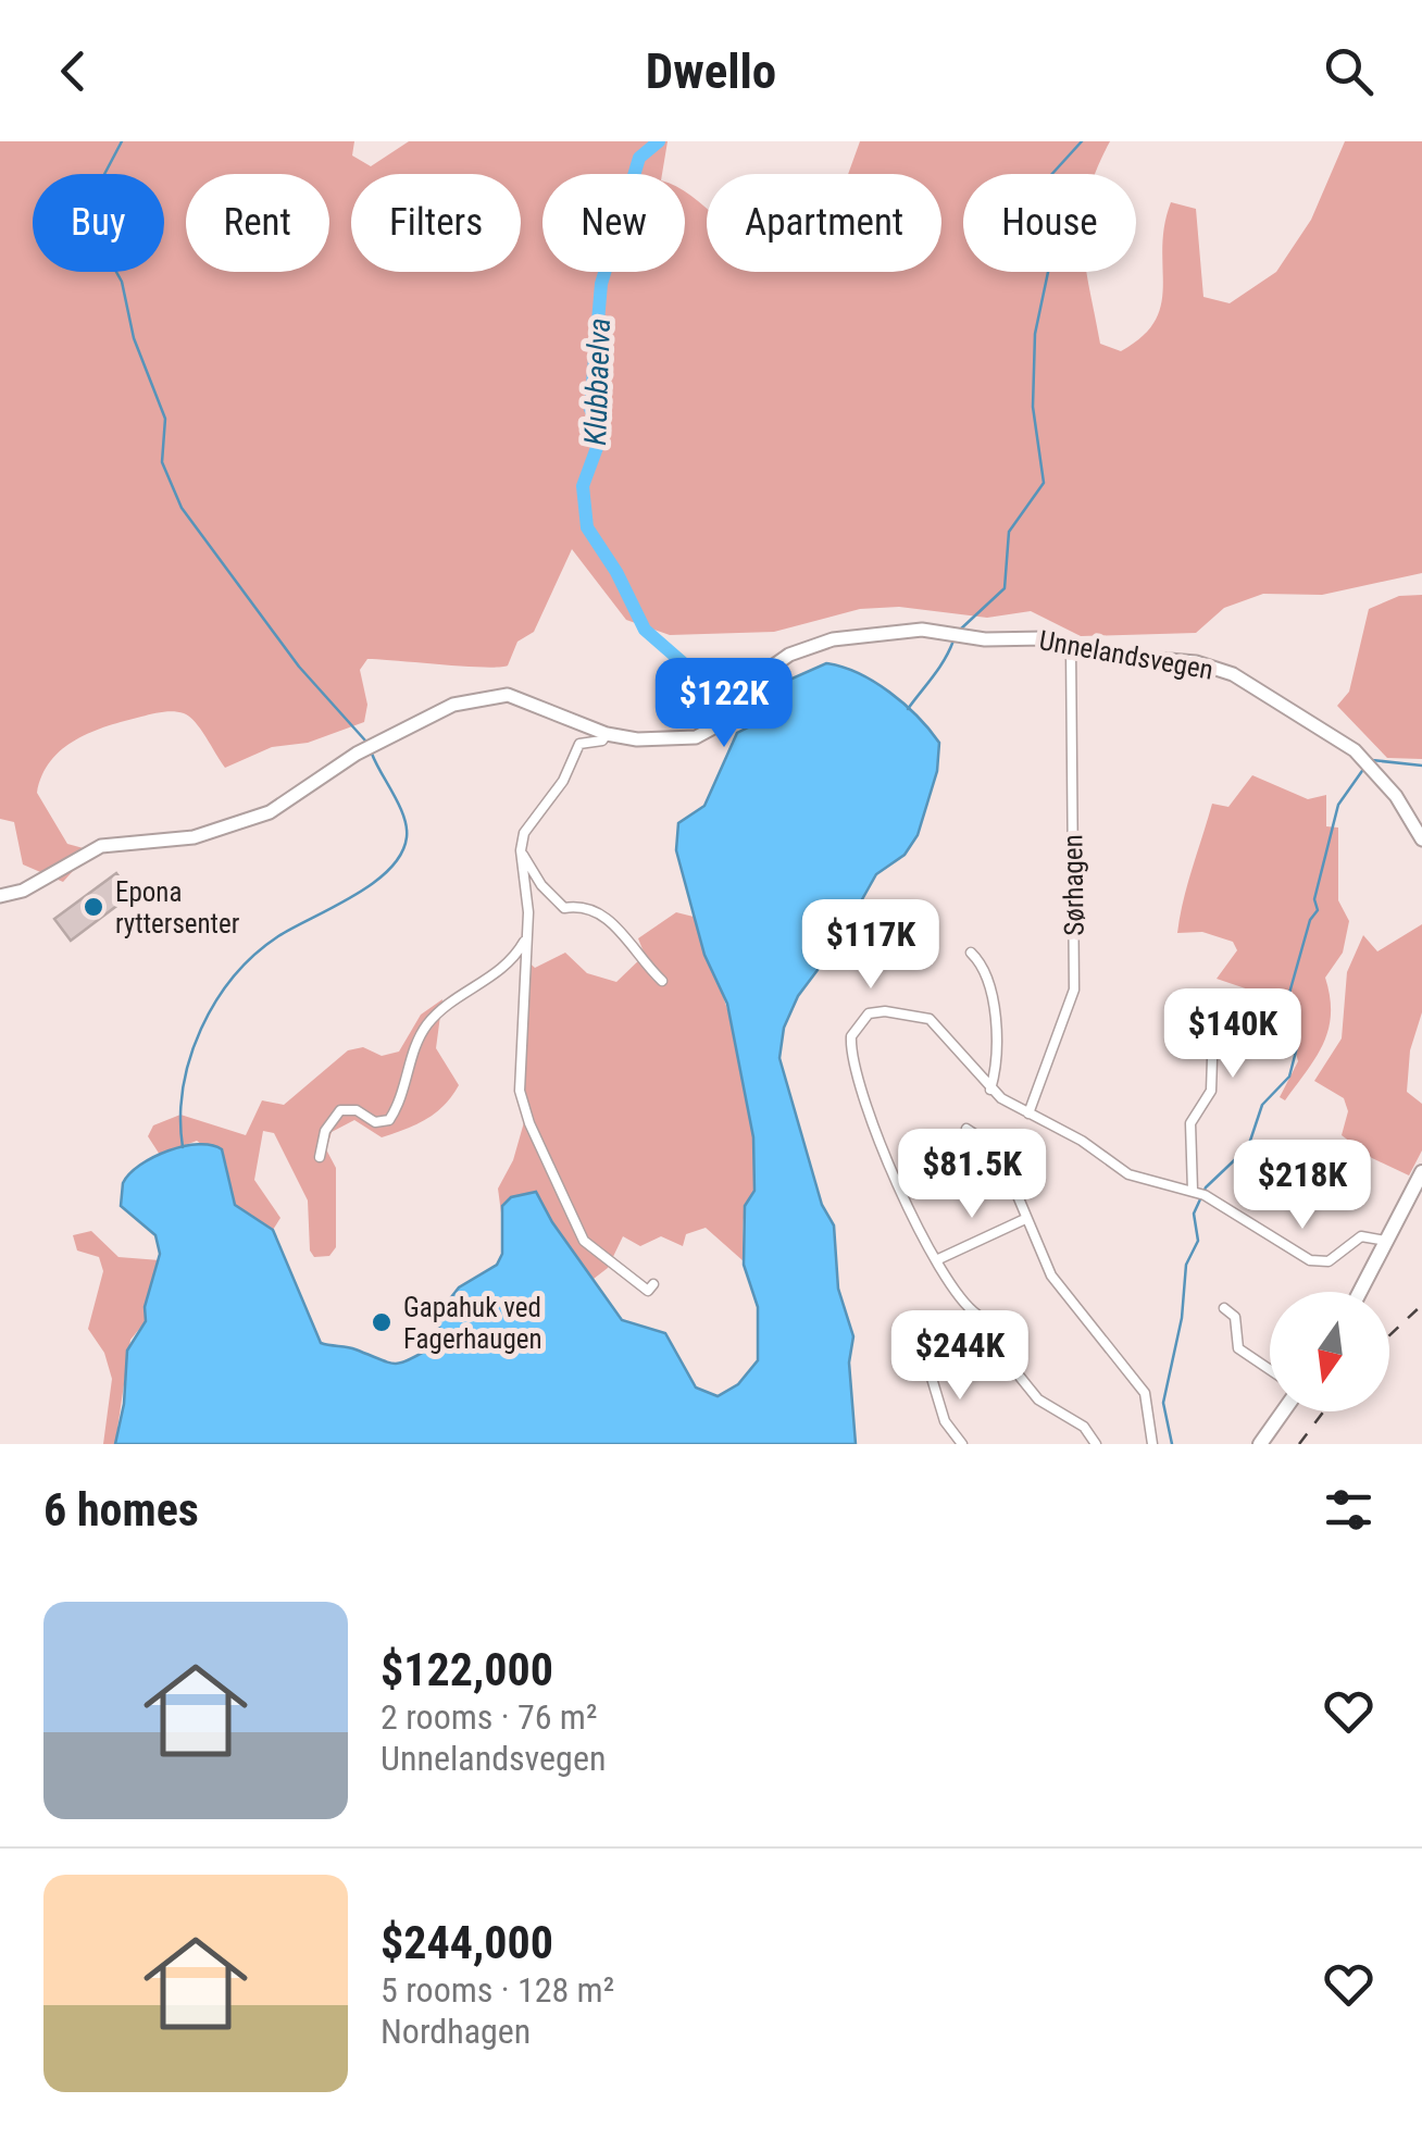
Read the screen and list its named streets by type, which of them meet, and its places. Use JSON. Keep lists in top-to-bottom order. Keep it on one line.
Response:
{"streets":{"main road":["Unnelandsvegen"],"street":["Sørhagen"]},"crossings":[["Unnelandsvegen","Sørhagen"]],"water":["Klubbaelva"],"places":["Epona ryttersenter","Gapahuk ved Fagerhaugen"],"north":"bottom","page":{"header":"Dwello","chip":["Buy","Rent","Filters","New","Apartment","House"],"price":["$122K","$117K","$140K","$81.5K","$218K","$244K"],"heading":"6 homes","list":[{"name":"$122,000","note":"2 rooms · 76 m² · Unnelandsvegen"},{"name":"$244,000","note":"5 rooms · 128 m² · Nordhagen"}]}}
